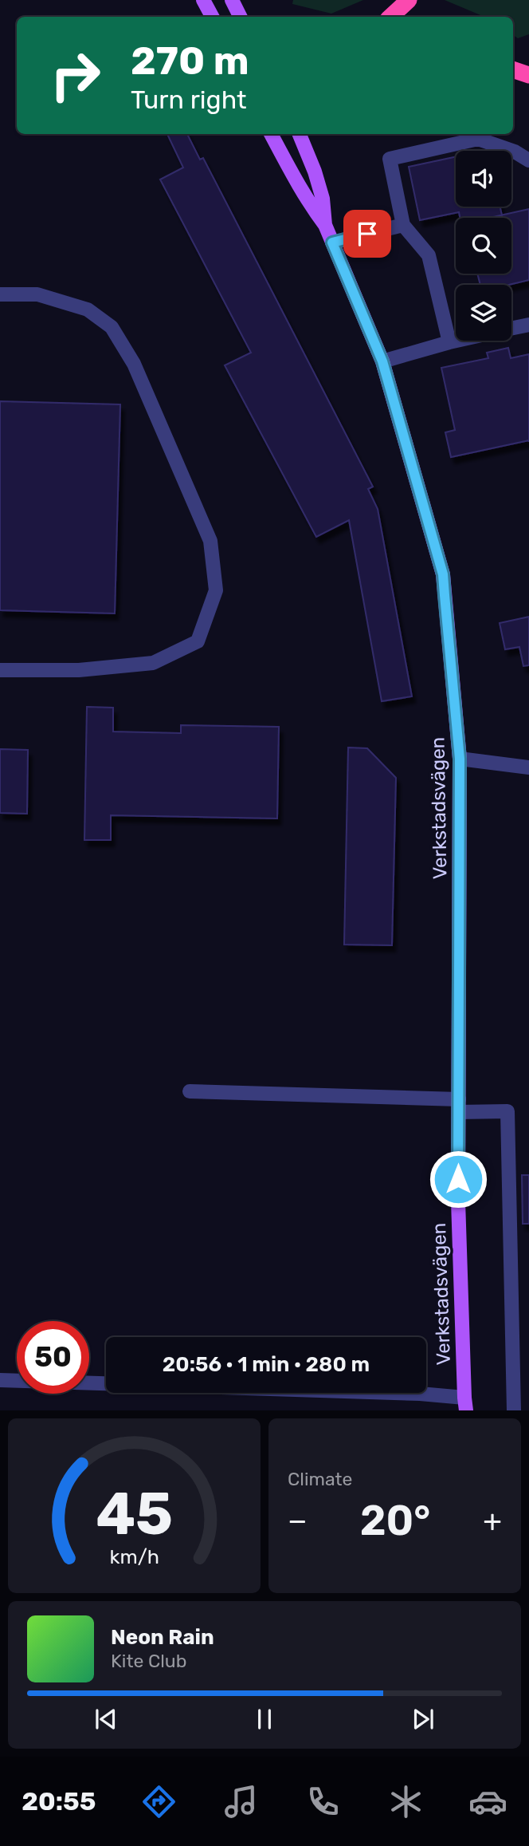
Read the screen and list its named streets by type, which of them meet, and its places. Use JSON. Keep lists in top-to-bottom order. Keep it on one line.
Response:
{"streets":{"main road":["Verkstadsvägen"]},"page":{"turn":["270 m","Turn right"],"limit":"50","trip":"20:56 · 1 min · 280 m","tile":"Climate","heat":["−","20°","+"],"song":["Neon Rain","Kite Club"],"tabs":"20:55","gauge":["45","km/h"]}}
